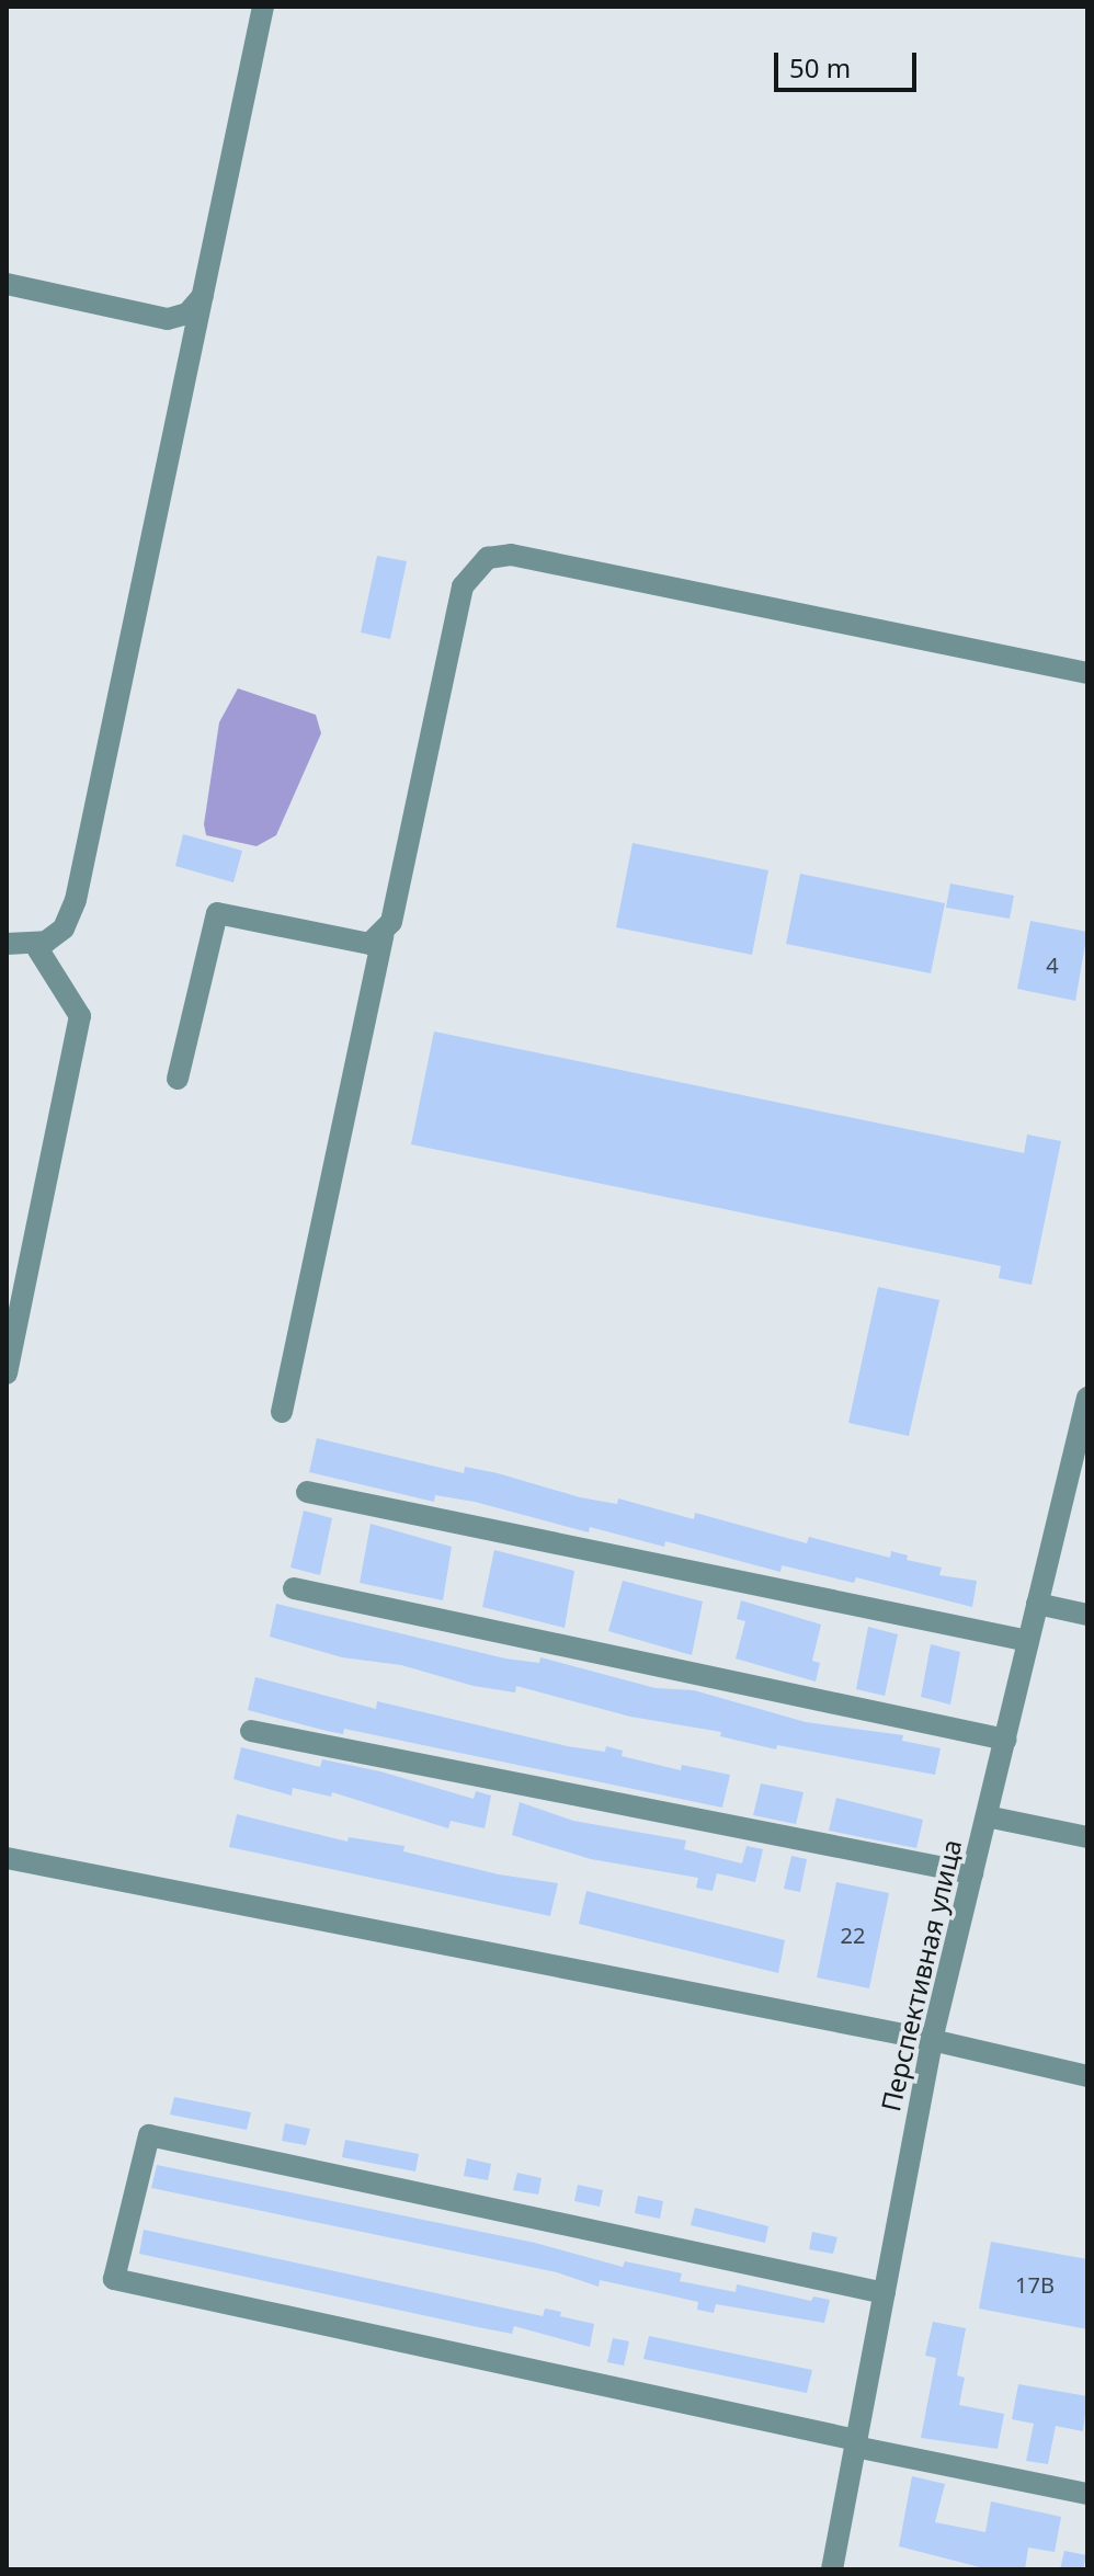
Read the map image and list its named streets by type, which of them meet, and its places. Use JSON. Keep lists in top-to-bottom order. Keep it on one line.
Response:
{"streets":{"street":["Перспективная улица"]},"house_numbers":["4","22","17В"],"scale_bar":"50 m"}
